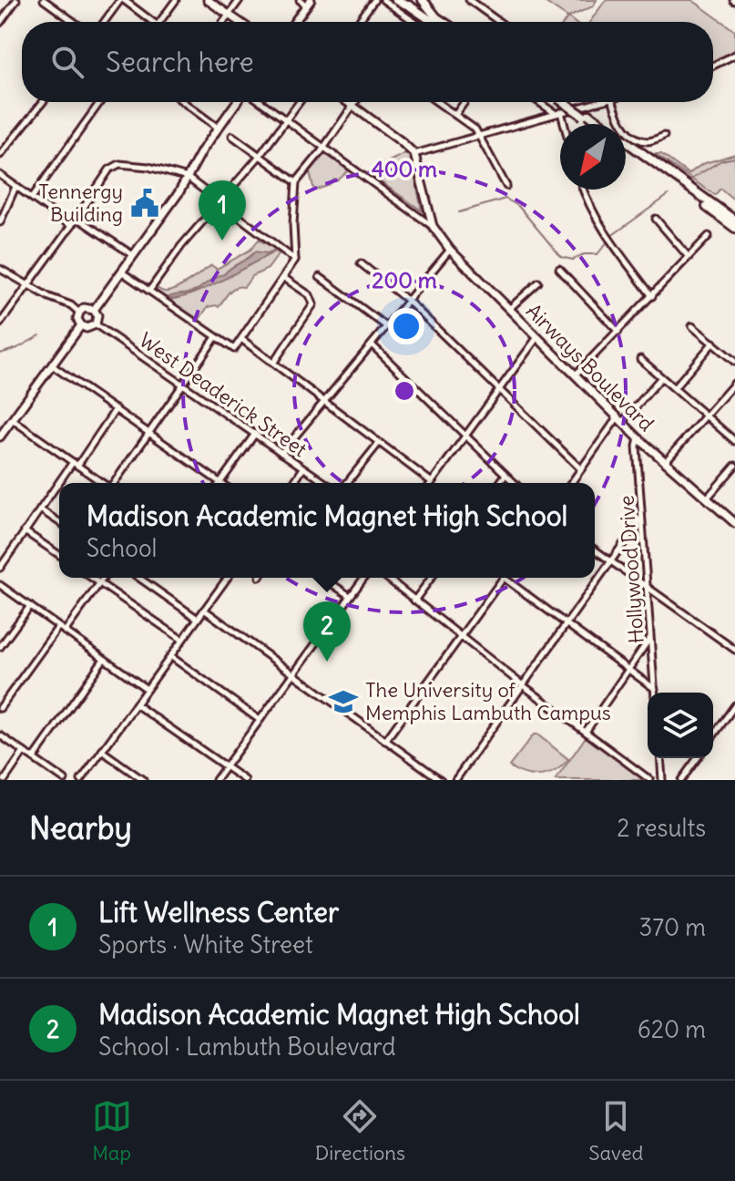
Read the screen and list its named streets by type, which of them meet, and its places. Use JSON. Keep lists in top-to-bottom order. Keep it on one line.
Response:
{"streets":{"main road":["Airways Boulevard"],"street":["West Deaderick Street","Hollywood Drive"]},"crossings":[["Airways Boulevard","Hollywood Drive"]],"places":{"public building":["Tennergy Building"],"school or university":["The University of Memphis Lambuth Campus"]},"north":"bottom left","page":{"search":"Search here","pins":["1","2"],"popup":["Madison Academic Magnet High School","School"],"heading":["Nearby","2 results"],"list":[{"mark":"1","name":"Lift Wellness Center","note":"Sports · White Street","value":"370 m"},{"mark":"2","name":"Madison Academic Magnet High School","note":"School · Lambuth Boulevard","value":"620 m"}],"nav":["Map","Directions","Saved"]},"rings":["400 m","200 m"]}
